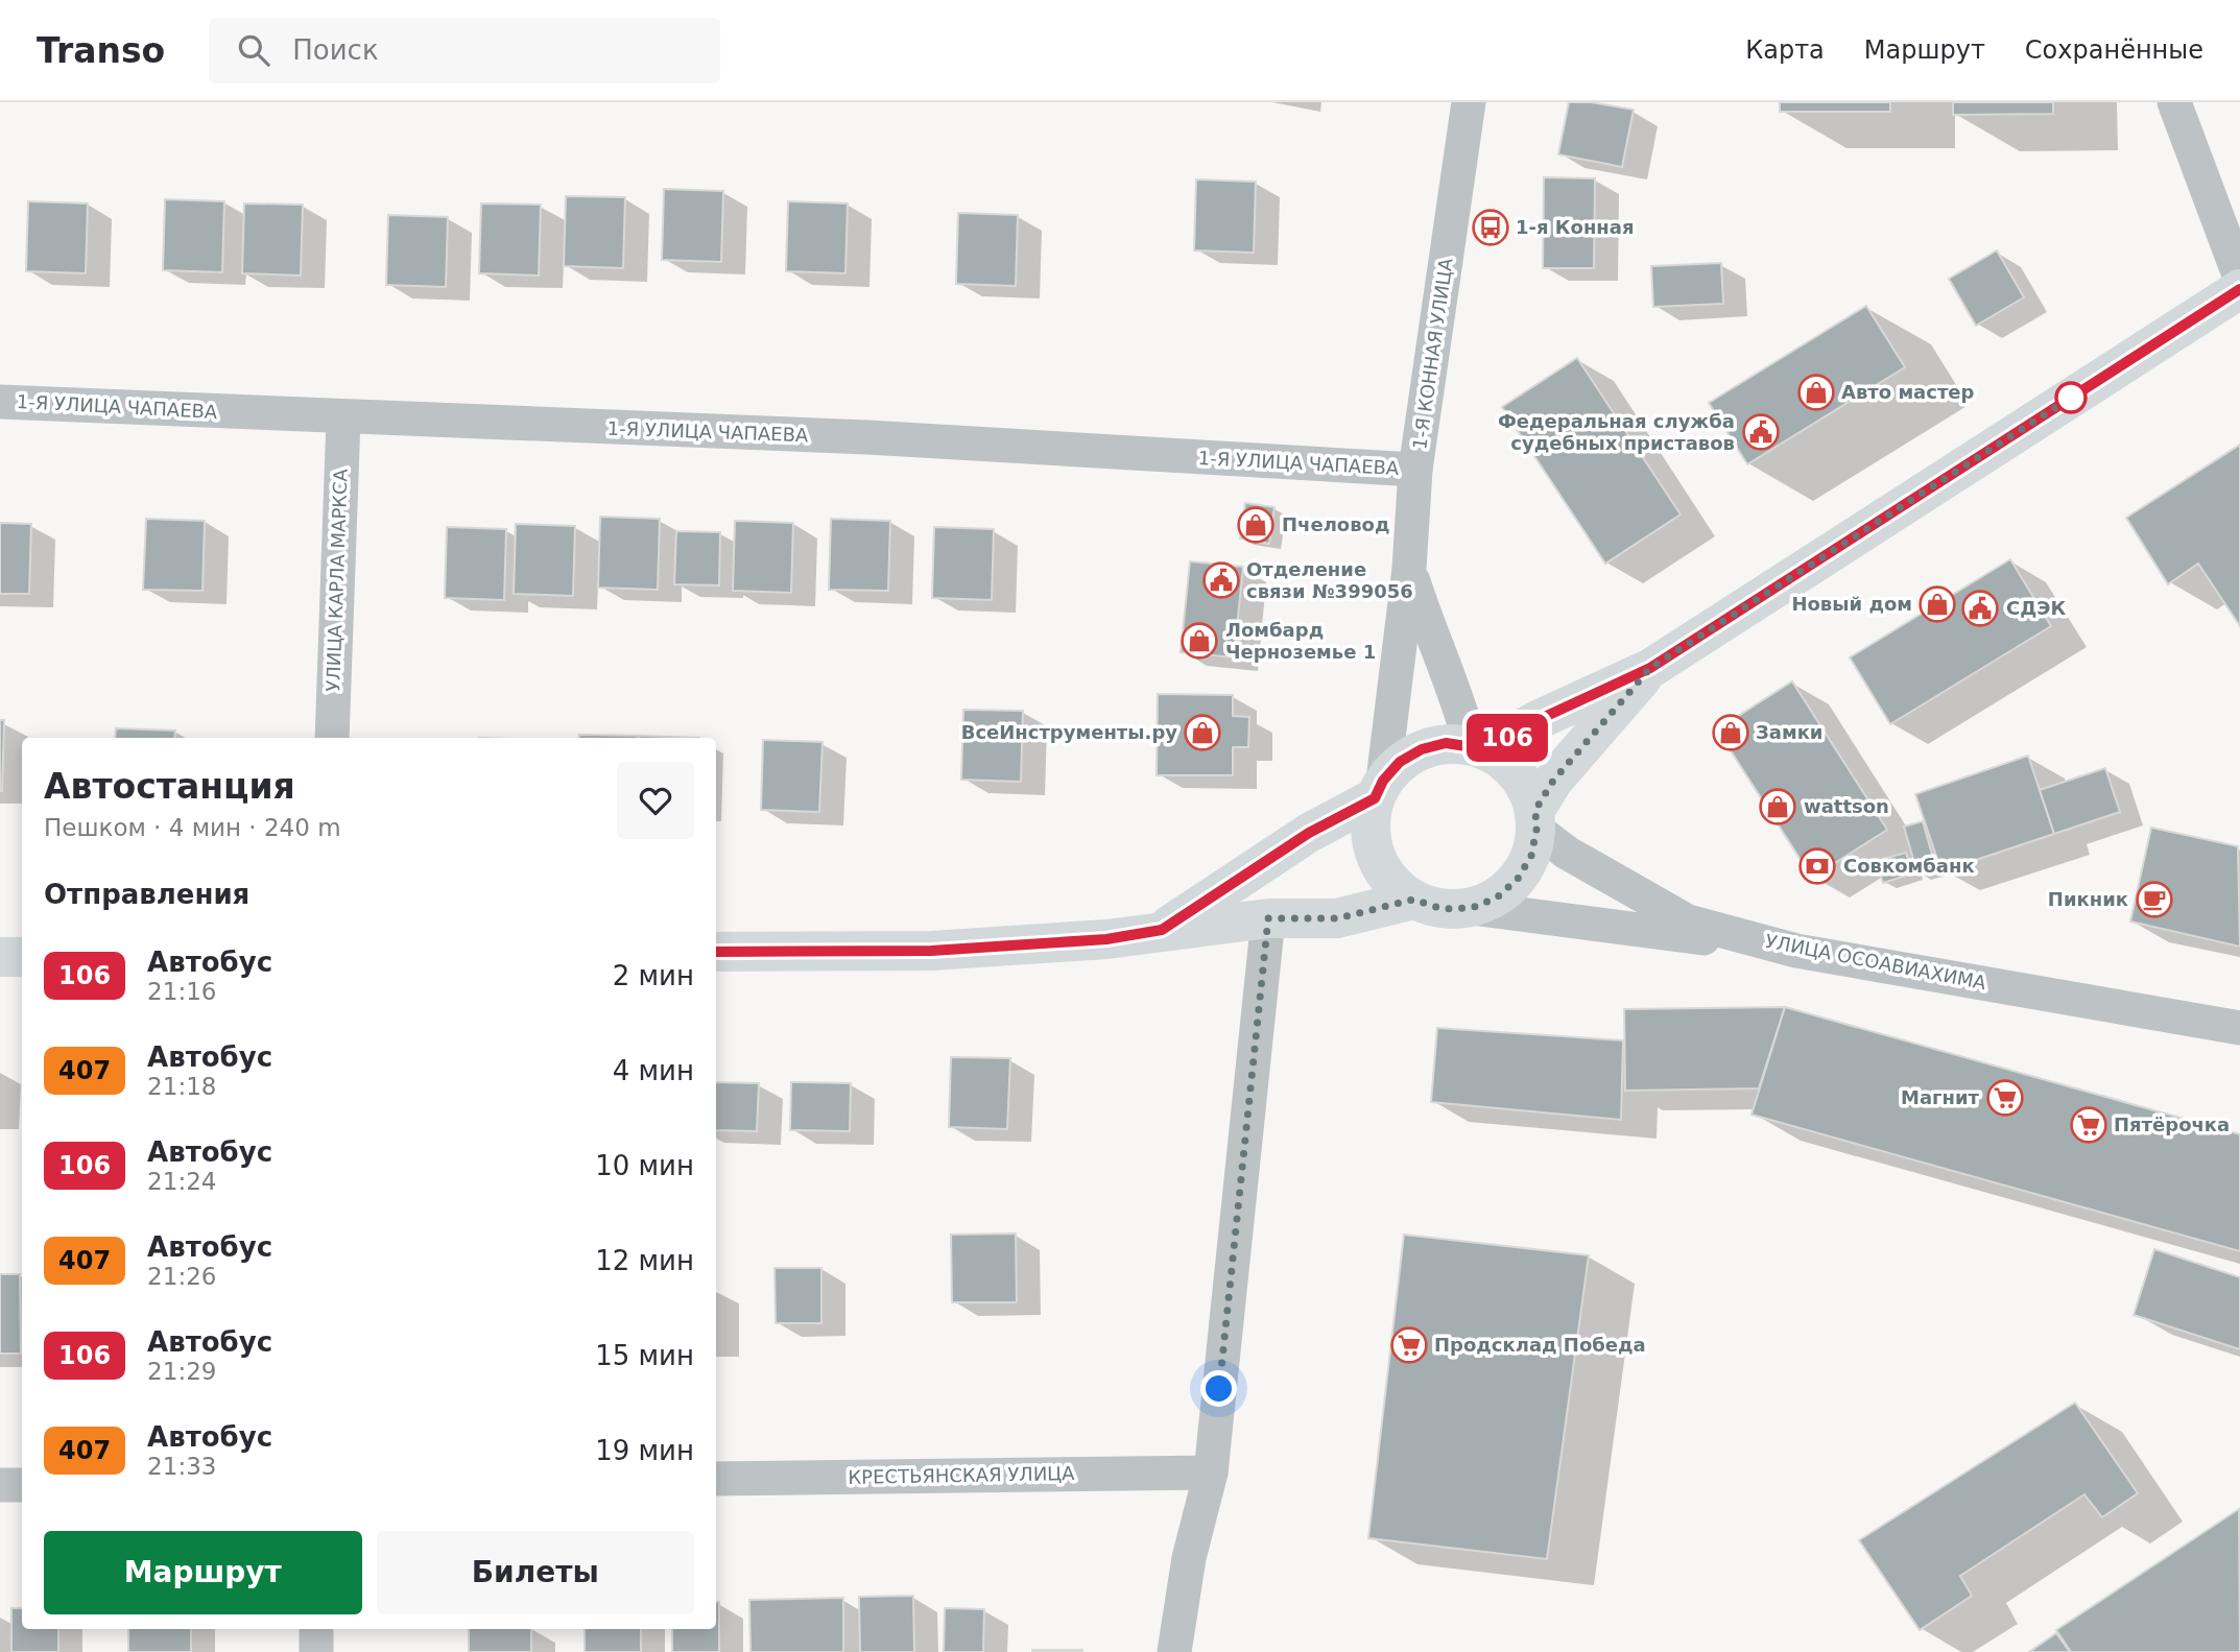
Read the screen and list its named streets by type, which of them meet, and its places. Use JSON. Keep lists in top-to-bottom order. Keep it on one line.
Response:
{"streets":{"street":["1-Я КОННАЯ УЛИЦА","1-Я УЛИЦА ЧАПАЕВА","УЛИЦА КАРЛА МАРКСА","УЛИЦА ОСОАВИАХИМА","КРЕСТЬЯНСКАЯ УЛИЦА"]},"crossings":[["1-Я КОННАЯ УЛИЦА","1-Я УЛИЦА ЧАПАЕВА"],["1-Я КОННАЯ УЛИЦА","УЛИЦА ОСОАВИАХИМА"],["1-Я УЛИЦА ЧАПАЕВА","УЛИЦА КАРЛА МАРКСА"]],"places":{"bus stop":["1-я Конная"],"shop":["Авто мастер","Пчеловод","Новый дом","Ломбард Черноземье 1","ВсеИнструменты.ру","Замки","wattson"],"public building":["Федеральная служба судебных приставов","Отделение связи №399056","СДЭК"],"bank":["Совкомбанк"],"cafe":["Пикник"],"supermarket":["Магнит","Пятёрочка","Продсклад Победа"]},"lines":["bus line 106"],"page":{"header":"Transo","search":"Поиск","nav":["Карта","Маршрут","Сохранённые"],"on_map":"106","heading":[["Автостанция","Пешком · 4 мин · 240 m"],"Отправления"],"list":[{"mark":"106","name":"Автобус","note":"21:16","value":"2 мин"},{"mark":"407","name":"Автобус","note":"21:18","value":"4 мин"},{"mark":"106","name":"Автобус","note":"21:24","value":"10 мин"},{"mark":"407","name":"Автобус","note":"21:26","value":"12 мин"},{"mark":"106","name":"Автобус","note":"21:29","value":"15 мин"},{"mark":"407","name":"Автобус","note":"21:33","value":"19 мин"}],"buttons":["Маршрут","Билеты"]}}
